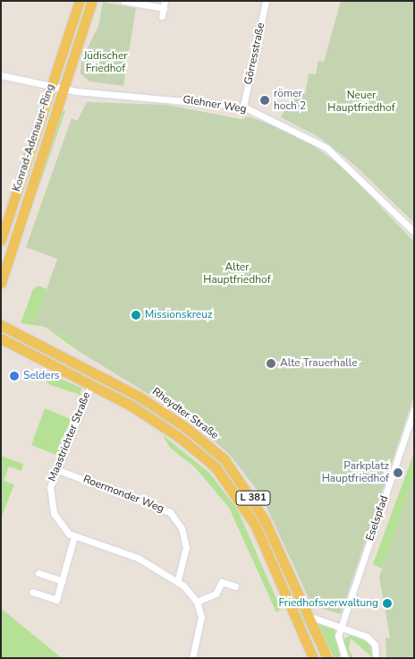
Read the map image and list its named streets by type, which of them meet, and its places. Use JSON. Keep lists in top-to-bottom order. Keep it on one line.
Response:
{"streets":{"main road":["Konrad-Adenauer-Ring","Rheydter Straße","L 381"],"street":["Görresstraße","Glehner Weg","Maastrichter Straße","Roermonder Weg","Eselspfad"]},"crossings":[["Görresstraße","Glehner Weg"],["Glehner Weg","Konrad-Adenauer-Ring"],["Rheydter Straße","Maastrichter Straße"],["Maastrichter Straße","Roermonder Weg"]],"parks":["Jüdischer Friedhof","Neuer Hauptfriedhof","Alter Hauptfriedhof"],"places":["römer hoch 2","Missionskreuz","Alte Trauerhalle","Selders","Parkplatz Hauptfriedhof","Friedhofsverwaltung"]}
